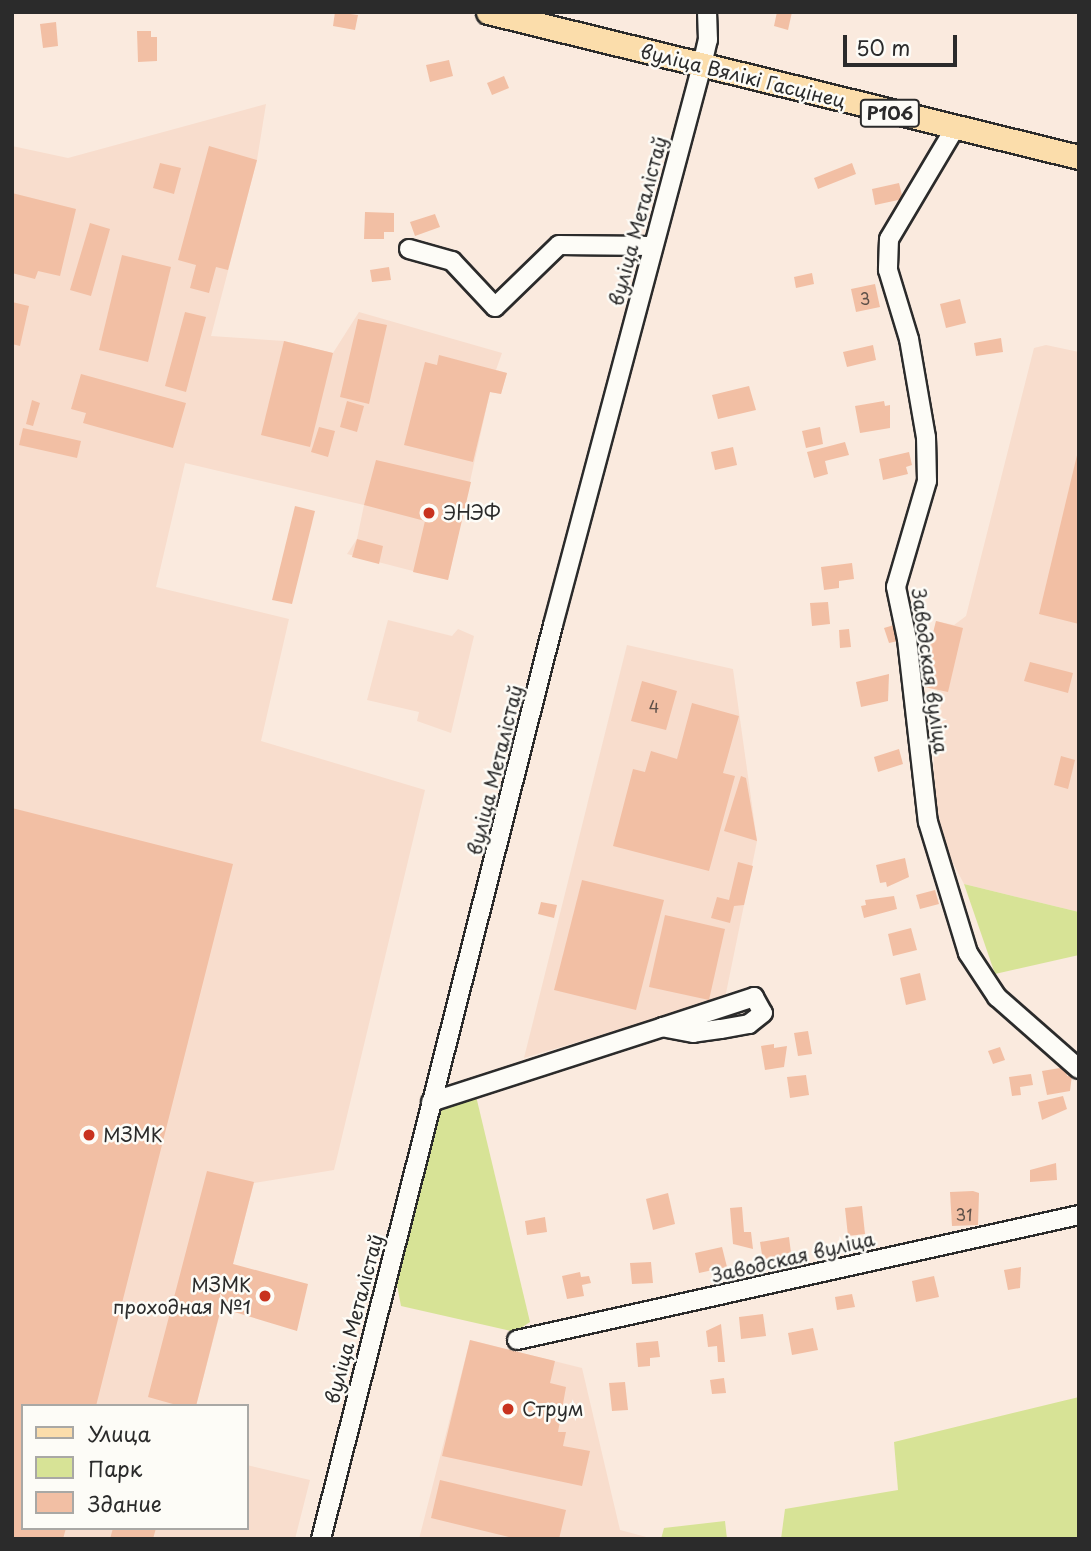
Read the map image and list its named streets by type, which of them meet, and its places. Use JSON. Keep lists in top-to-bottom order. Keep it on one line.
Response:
{"streets":{"main road":["вуліца Вялікі Гасцінец","Р106"],"street":["вуліца Металістаў","Заводская вуліца"]},"crossings":[["вуліца Вялікі Гасцінец","вуліца Металістаў"],["вуліца Вялікі Гасцінец","Заводская вуліца"]],"places":["ЭНЭФ","МЗМК","МЗМК проходная №1","Струм"],"house_numbers":["3","4","31"],"legend":["Улица","Парк","Здание"],"scale_bar":"50 m"}
